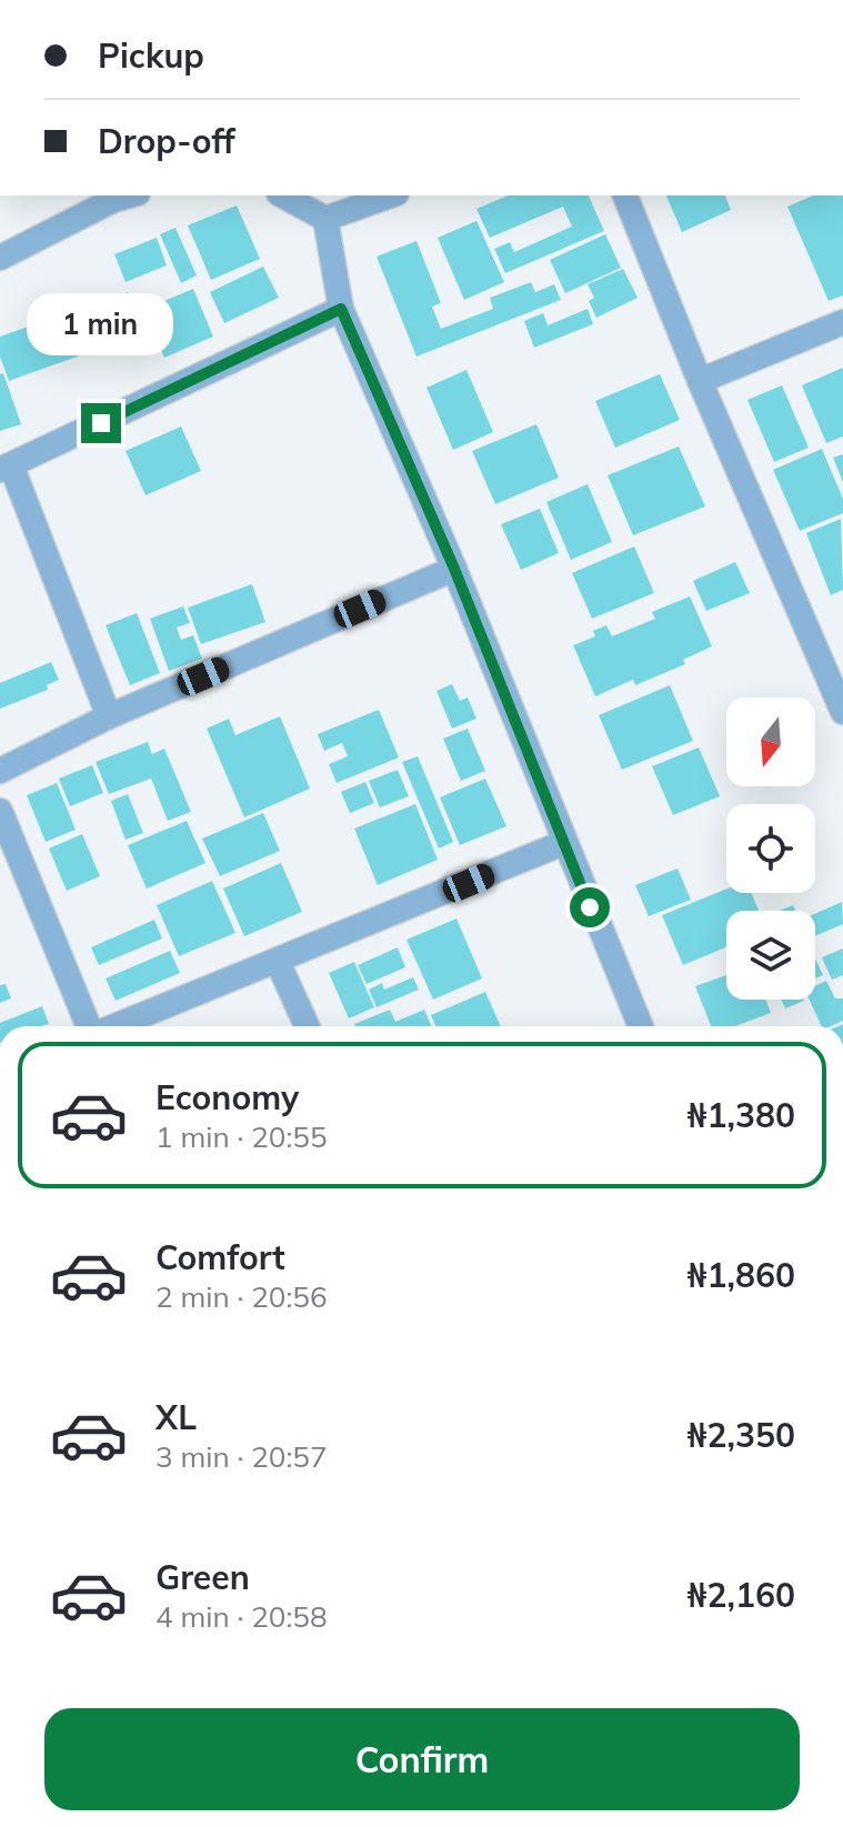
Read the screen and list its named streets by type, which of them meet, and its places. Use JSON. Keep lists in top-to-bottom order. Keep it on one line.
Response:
{"north":"bottom","page":{"banner":["Pickup","Drop-off"],"bubble":"1 min","list":[{"name":"Economy","note":"1 min · 20:55","value":"₦1,380"},{"name":"Comfort","note":"2 min · 20:56","value":"₦1,860"},{"name":"XL","note":"3 min · 20:57","value":"₦2,350"},{"name":"Green","note":"4 min · 20:58","value":"₦2,160"}],"buttons":"Confirm"}}
